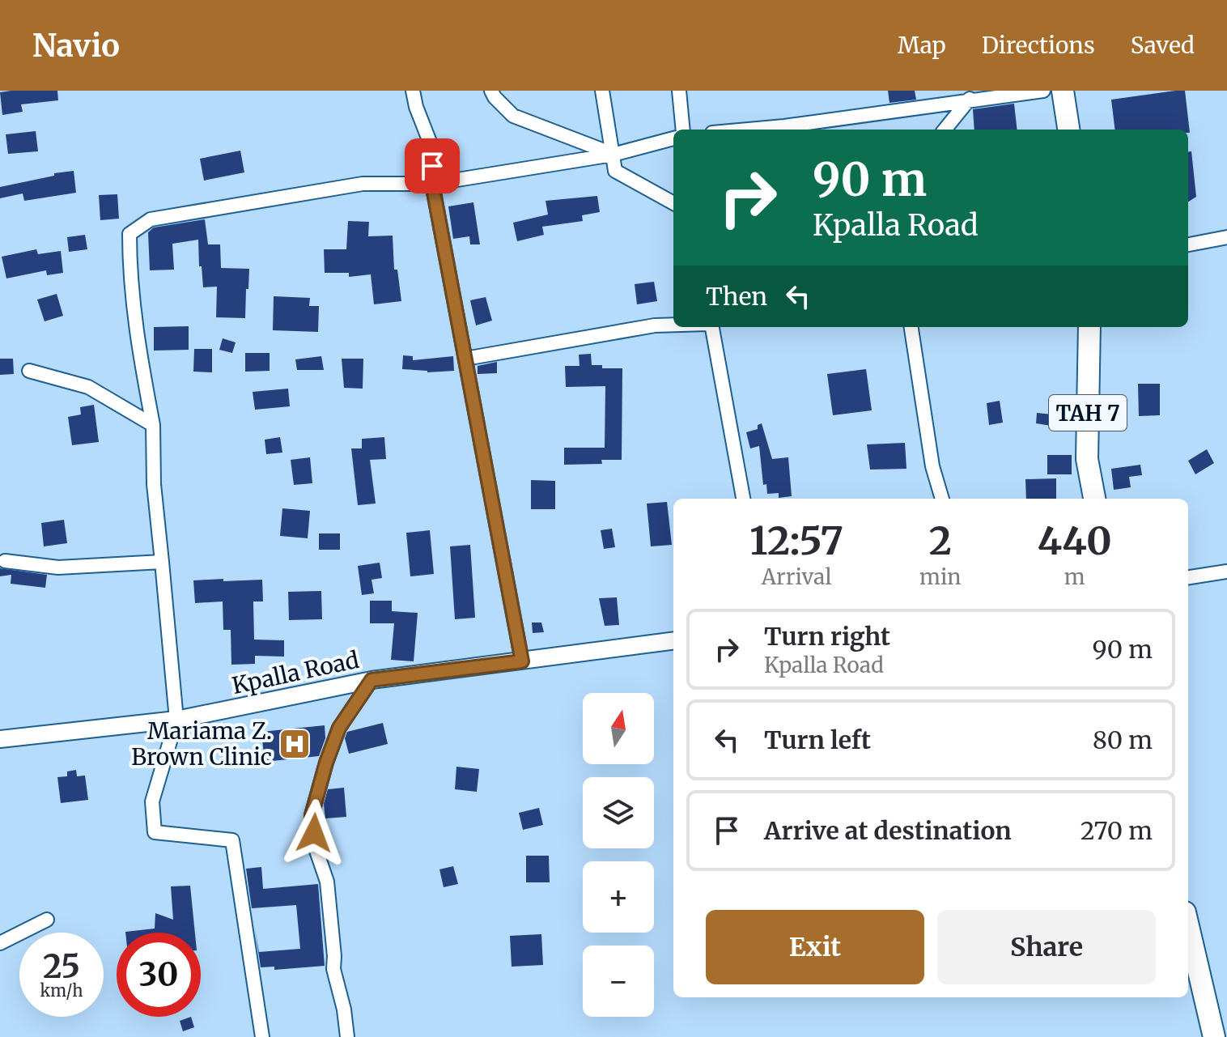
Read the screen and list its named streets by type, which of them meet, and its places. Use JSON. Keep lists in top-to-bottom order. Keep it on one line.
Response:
{"streets":{"highway":["TAH 7"],"street":["Kpalla Road"]},"places":{"hospital":["Mariama Z. Brown Clinic"]},"north":"top","page":{"header":"Navio","nav":["Map","Directions","Saved"],"turn":["90 m","Kpalla Road"],"then":"Then","eta":["12:57","Arrival","2","min","440","m"],"list":[{"name":"Turn right","note":"Kpalla Road","value":"90 m"},{"name":"Turn left","value":"80 m"},{"name":"Arrive at destination","value":"270 m"}],"map_buttons":["+","−"],"buttons":["Exit","Share"],"speed":"25 km/h","limit":"30"}}
